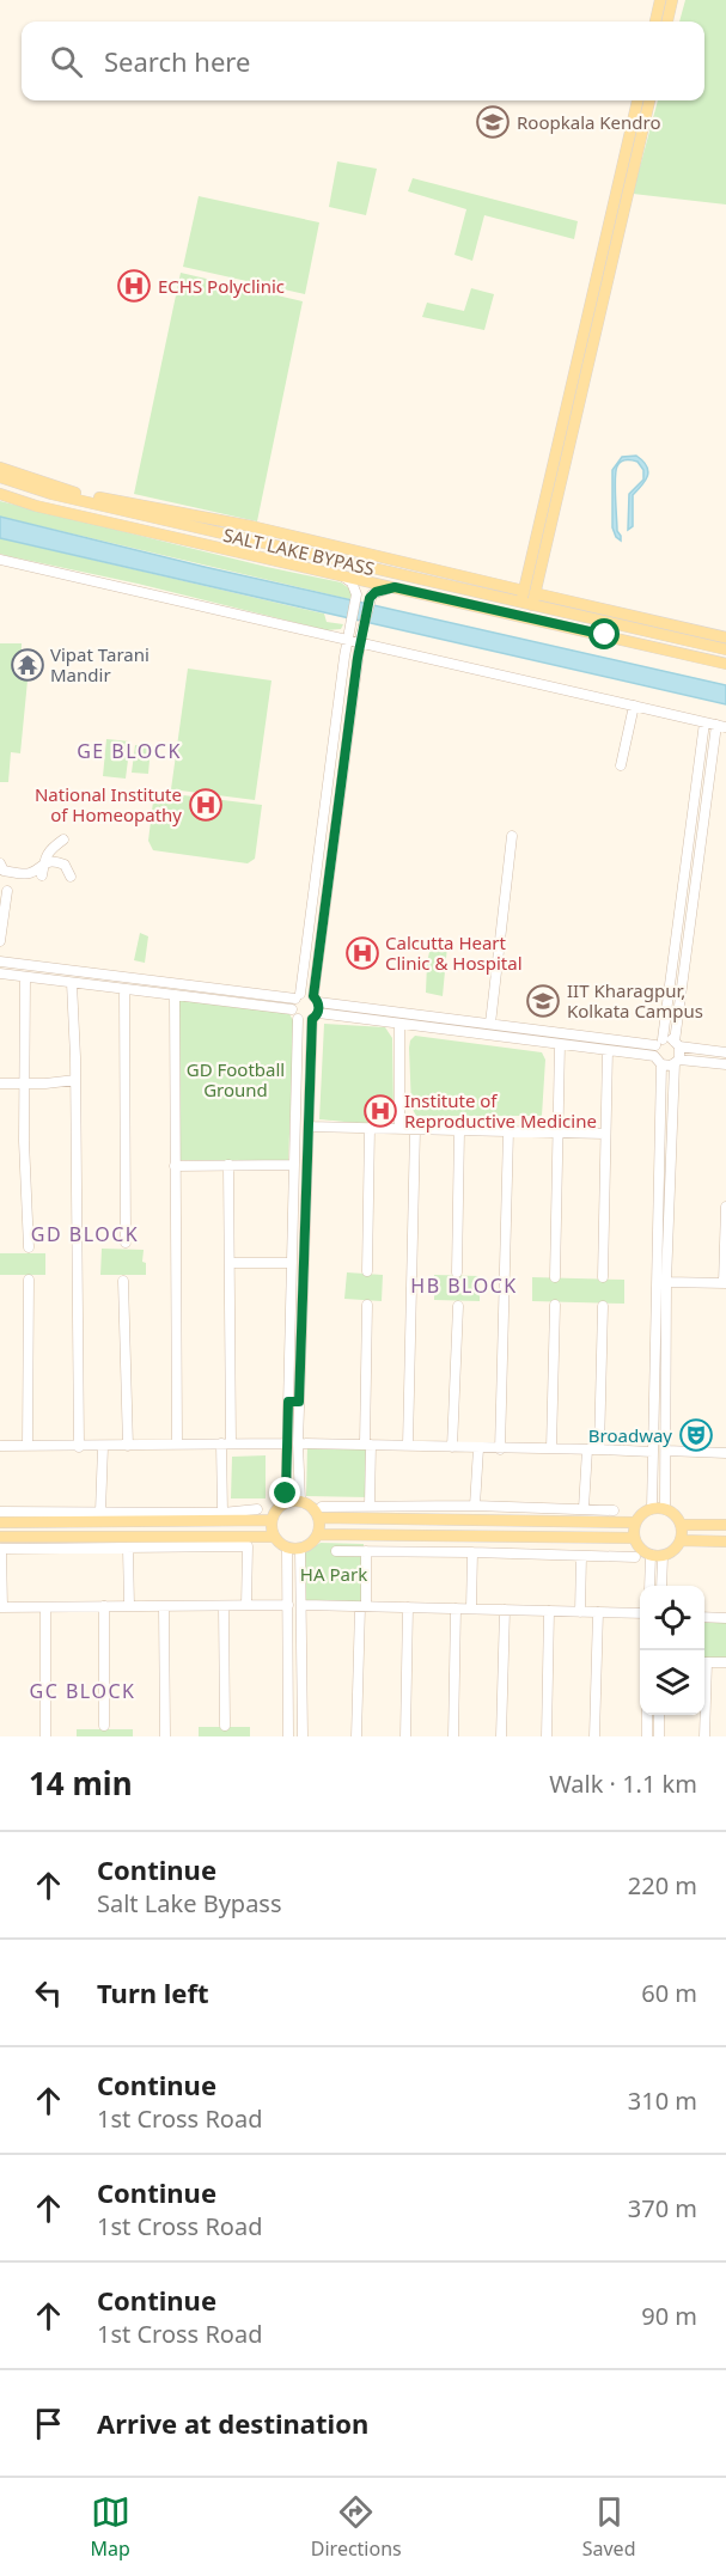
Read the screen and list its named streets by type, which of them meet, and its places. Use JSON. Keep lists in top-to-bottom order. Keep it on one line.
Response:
{"streets":{"main road":["SALT LAKE BYPASS"]},"districts":["GE BLOCK","GD BLOCK","HB BLOCK","GC BLOCK"],"parks":["GD Football Ground","HA Park"],"places":{"school or university":["Roopkala Kendro","IIT Kharagpur, Kolkata Campus"],"hospital":["ECHS Polyclinic","National Institute of Homeopathy","Calcutta Heart Clinic & Hospital","Institute of Reproductive Medicine"],"temple":["Vipat Tarani Mandir"],"theatre":["Broadway"]},"page":{"search":"Search here","heading":["14 min","Walk · 1.1 km"],"list":[["Continue","Salt Lake Bypass","220 m"],["Turn left","60 m"],["Continue","1st Cross Road","310 m"],["Continue","1st Cross Road","370 m"],["Continue","1st Cross Road","90 m"],"Arrive at destination"],"nav":["Map","Directions","Saved"]}}
